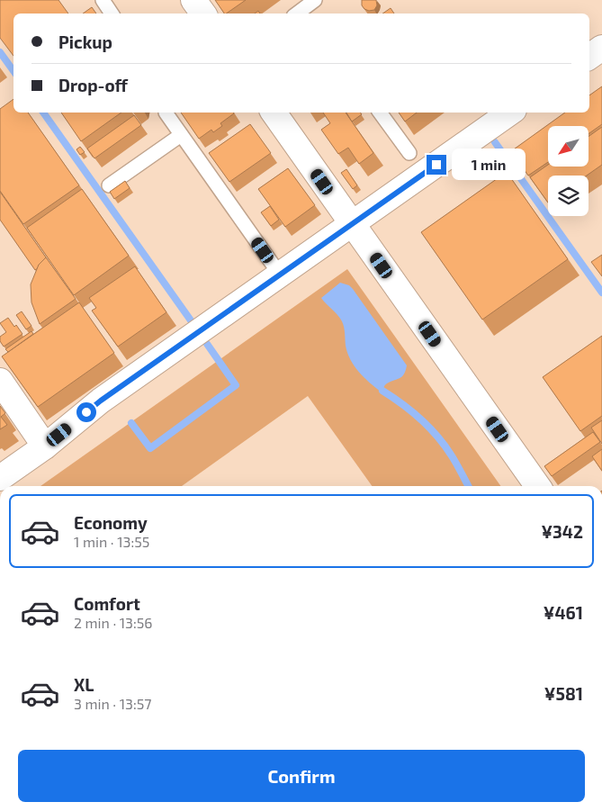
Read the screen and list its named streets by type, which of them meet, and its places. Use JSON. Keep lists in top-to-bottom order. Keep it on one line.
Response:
{"north":"bottom left","page":{"banner":["Pickup","Drop-off"],"bubble":"1 min","list":[{"name":"Economy","note":"1 min · 13:55","value":"¥342"},{"name":"Comfort","note":"2 min · 13:56","value":"¥461"},{"name":"XL","note":"3 min · 13:57","value":"¥581"}],"buttons":"Confirm"}}
